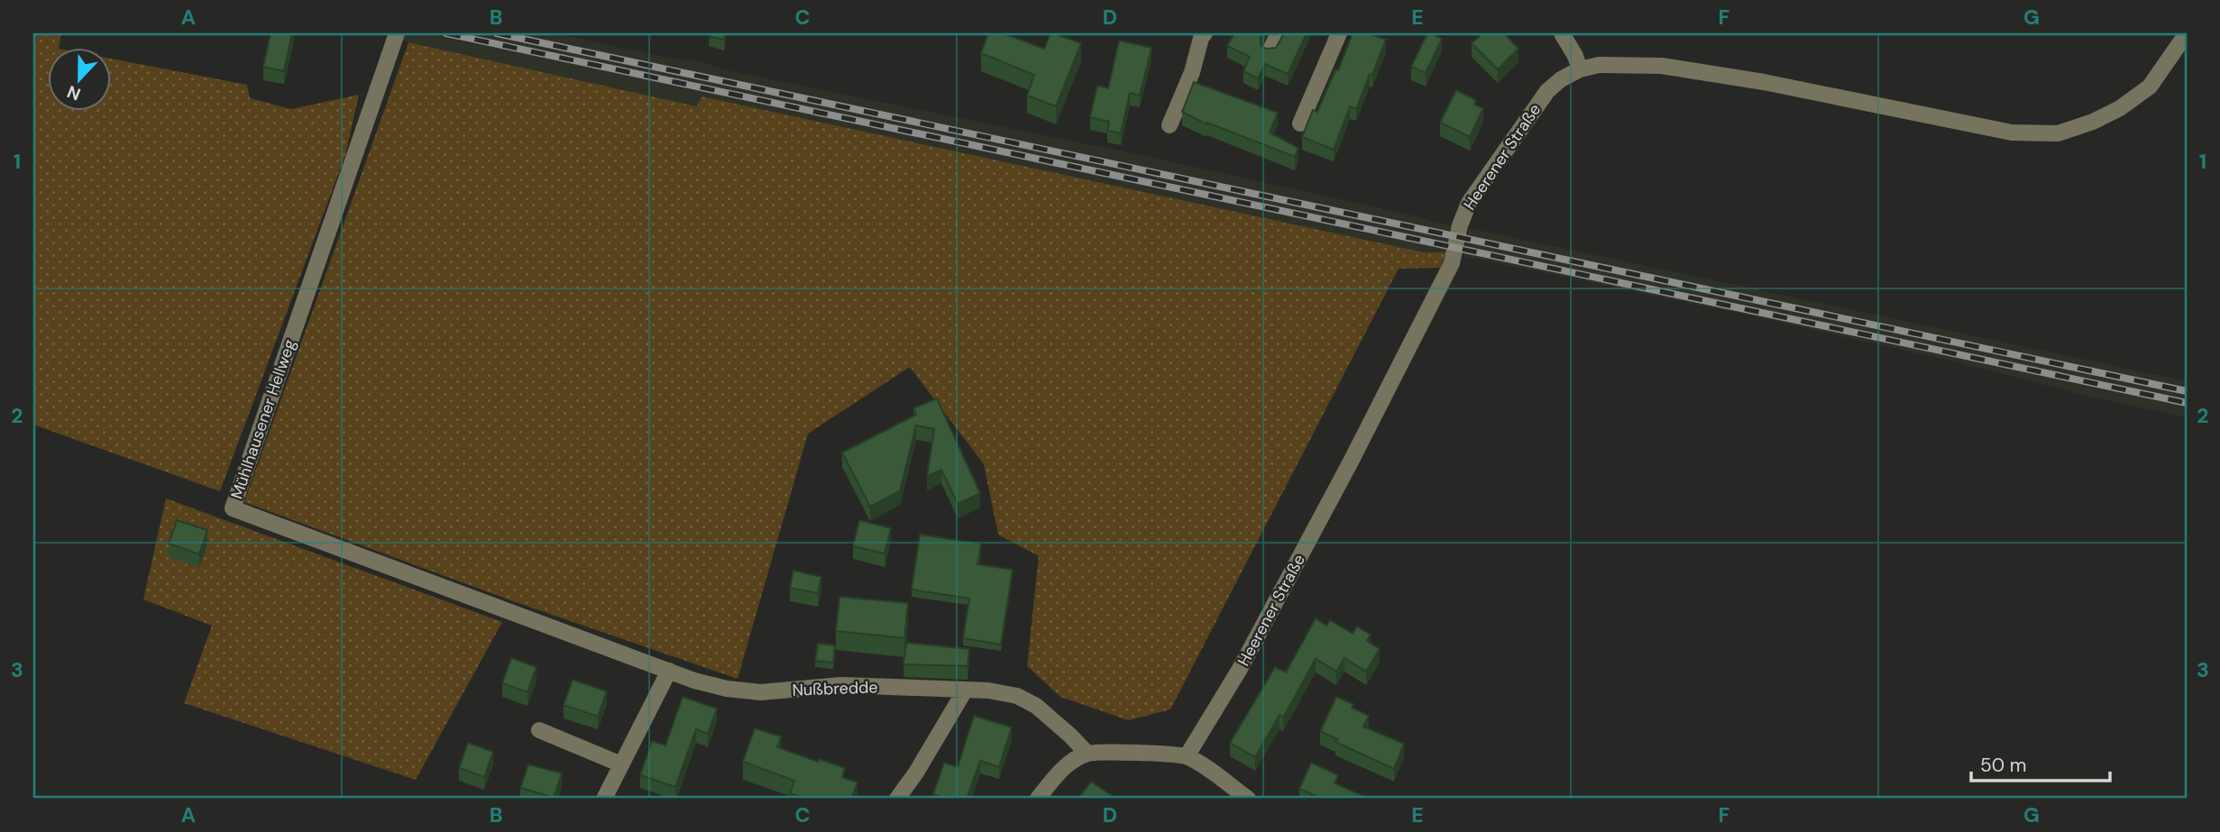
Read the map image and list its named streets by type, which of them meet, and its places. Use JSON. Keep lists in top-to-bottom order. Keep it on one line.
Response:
{"streets":{"street":["Heerener Straße","Mühlhausener Hellweg","Nußbredde"]},"crossings":[["Mühlhausener Hellweg","Nußbredde"]],"scale_bar":"50 m","north":"bottom","grid":{"columns":["A","B","C","D","E","F","G"],"rows":["1","2","3"]}}
